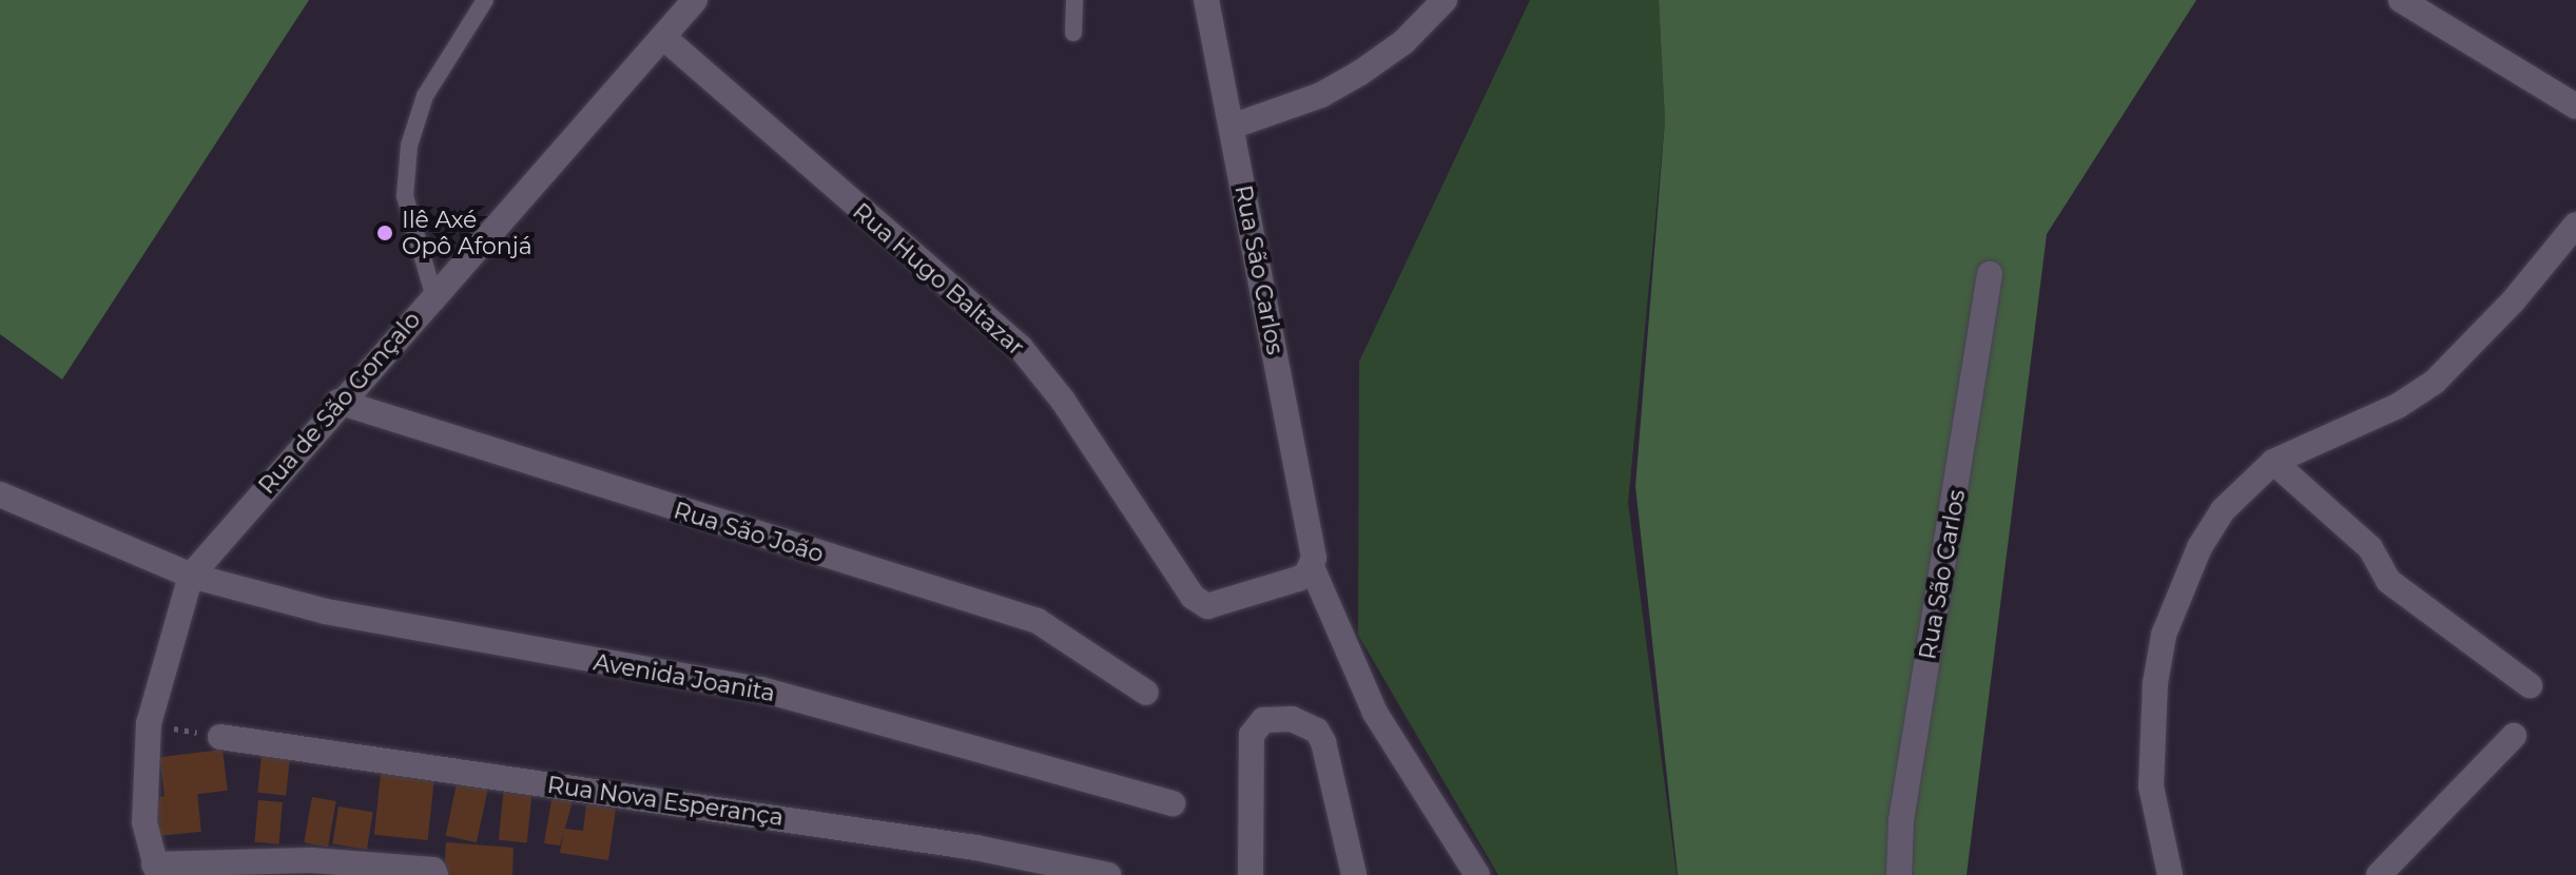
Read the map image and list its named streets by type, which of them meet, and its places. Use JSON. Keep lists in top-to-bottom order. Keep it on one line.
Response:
{"streets":{"street":["Rua São Carlos","Rua Hugo Baltazar","Rua de São Gonçalo","Rua São João","Avenida Joanita","Rua Nova Esperança"]},"crossings":[["Rua São Carlos","Rua Hugo Baltazar"],["Rua Hugo Baltazar","Rua de São Gonçalo"],["Rua de São Gonçalo","Rua São João"],["Rua de São Gonçalo","Avenida Joanita"]],"places":["Ilê Axé Opô Afonjá"]}
